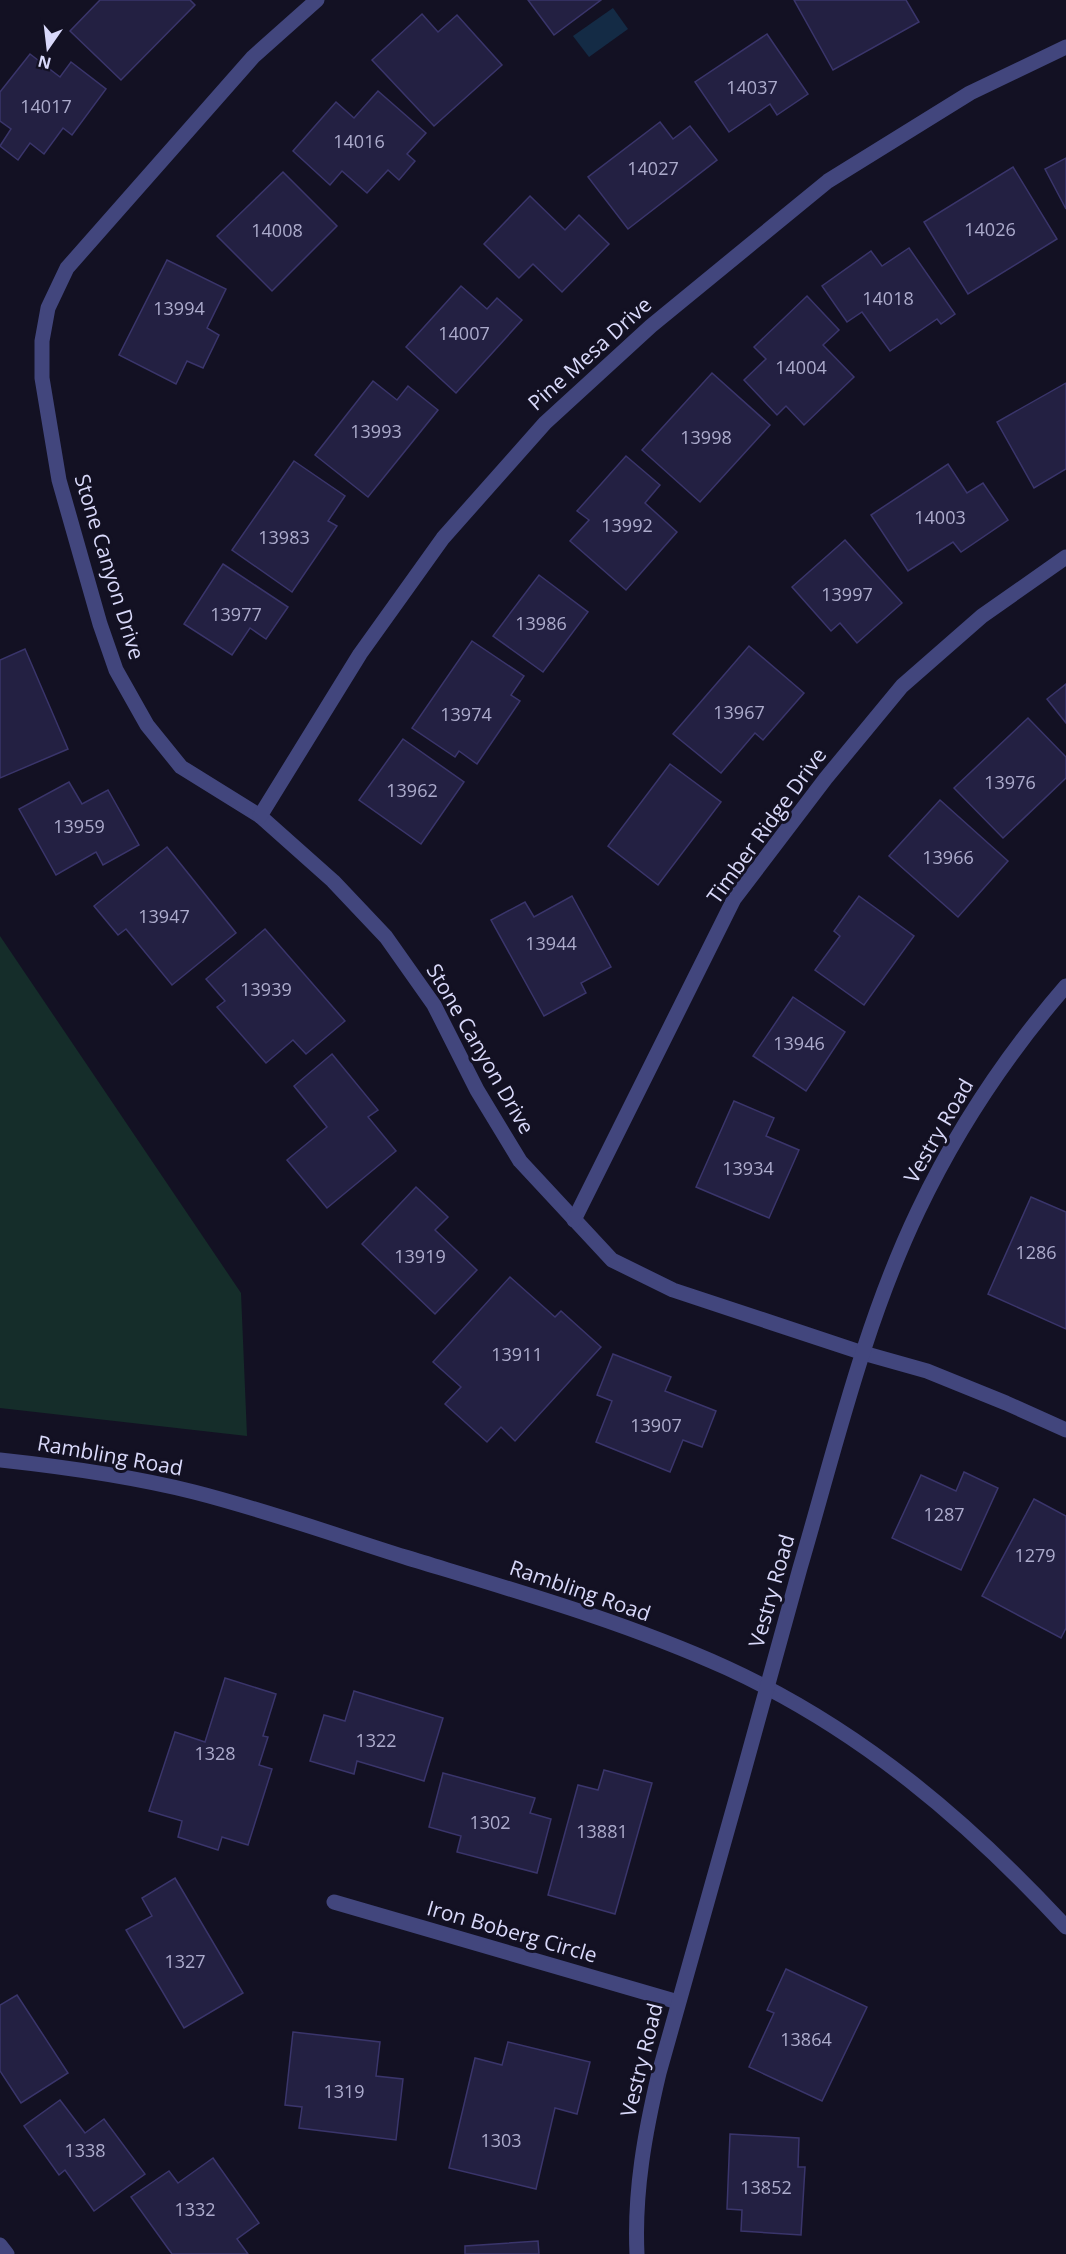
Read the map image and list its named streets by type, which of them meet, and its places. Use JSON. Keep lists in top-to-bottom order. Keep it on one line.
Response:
{"streets":{"street":["Pine Mesa Drive","Stone Canyon Drive","Timber Ridge Drive","Vestry Road","Rambling Road","Iron Boberg Circle"]},"crossings":[["Pine Mesa Drive","Stone Canyon Drive"],["Stone Canyon Drive","Timber Ridge Drive"],["Stone Canyon Drive","Vestry Road"],["Vestry Road","Rambling Road"],["Vestry Road","Iron Boberg Circle"]],"house_numbers":["14037","14017","14016","14027","14026","14008","14018","13994","14007","14004","13993","13998","14003","13992","13983","13997","13977","13986","13967","13974","13976","13962","13959","13966","13947","13944","13939","13946","13934","1286","13919","13911","13907","1287","1279","1322","1328","1302","13881","1327","13864","1319","1303","1338","13852","1332"],"north":"bottom"}
